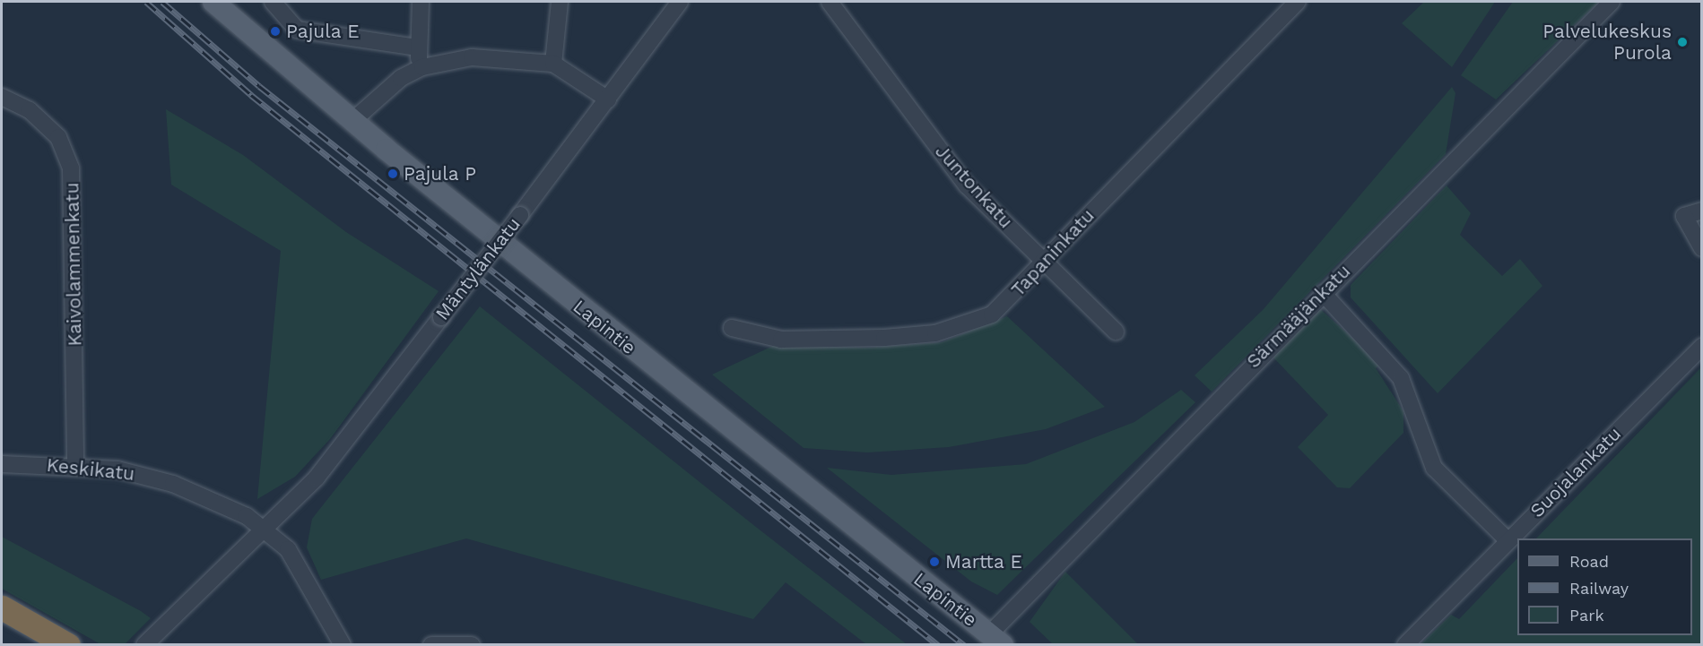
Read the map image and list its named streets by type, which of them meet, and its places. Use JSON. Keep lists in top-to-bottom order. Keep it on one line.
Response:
{"streets":{"main road":["Lapintie"],"street":["Juntonkatu","Tapaninkatu","Kaivolammenkatu","Mäntylänkatu","Särmääjänkatu","Keskikatu","Suojalankatu"]},"crossings":[["Juntonkatu","Tapaninkatu"],["Kaivolammenkatu","Keskikatu"],["Mäntylänkatu","Keskikatu"],["Särmääjänkatu","Lapintie"]],"places":["Pajula E","Palvelukeskus Purola","Pajula P","Martta E"],"legend":["Road","Railway","Park"]}
